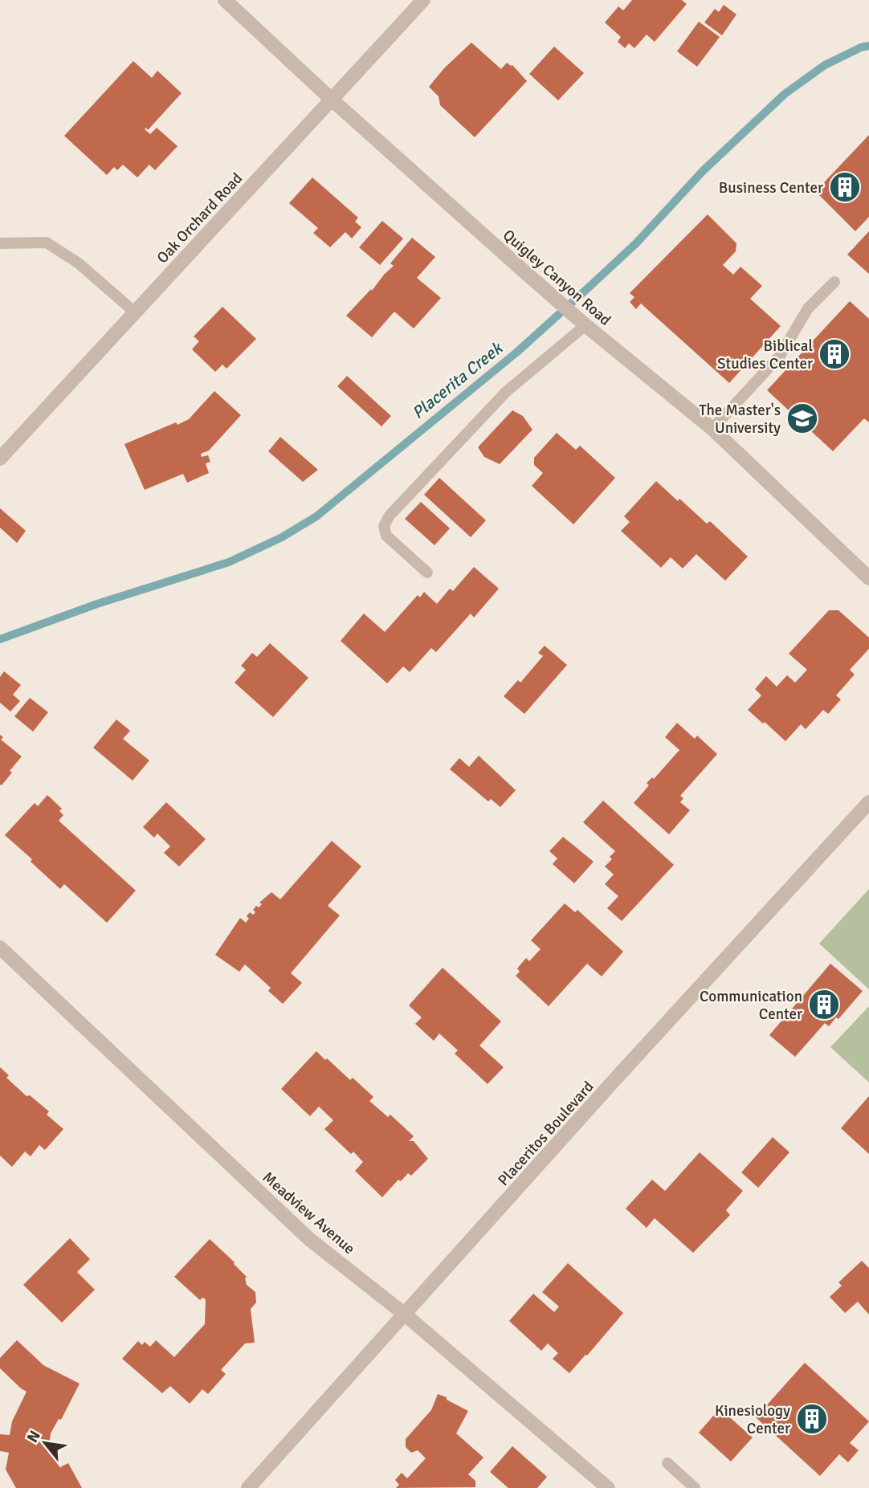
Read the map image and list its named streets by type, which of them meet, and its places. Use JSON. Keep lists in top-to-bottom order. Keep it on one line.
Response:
{"streets":{"street":["Oak Orchard Road","Quigley Canyon Road","Placeritos Boulevard","Meadview Avenue"]},"crossings":[["Oak Orchard Road","Quigley Canyon Road"],["Placeritos Boulevard","Meadview Avenue"]],"water":["Placerita Creek"],"places":{"building":["Business Center","Biblical Studies Center","Communication Center","Kinesiology Center"],"school or university":["The Master's University"]},"north":"top left"}
